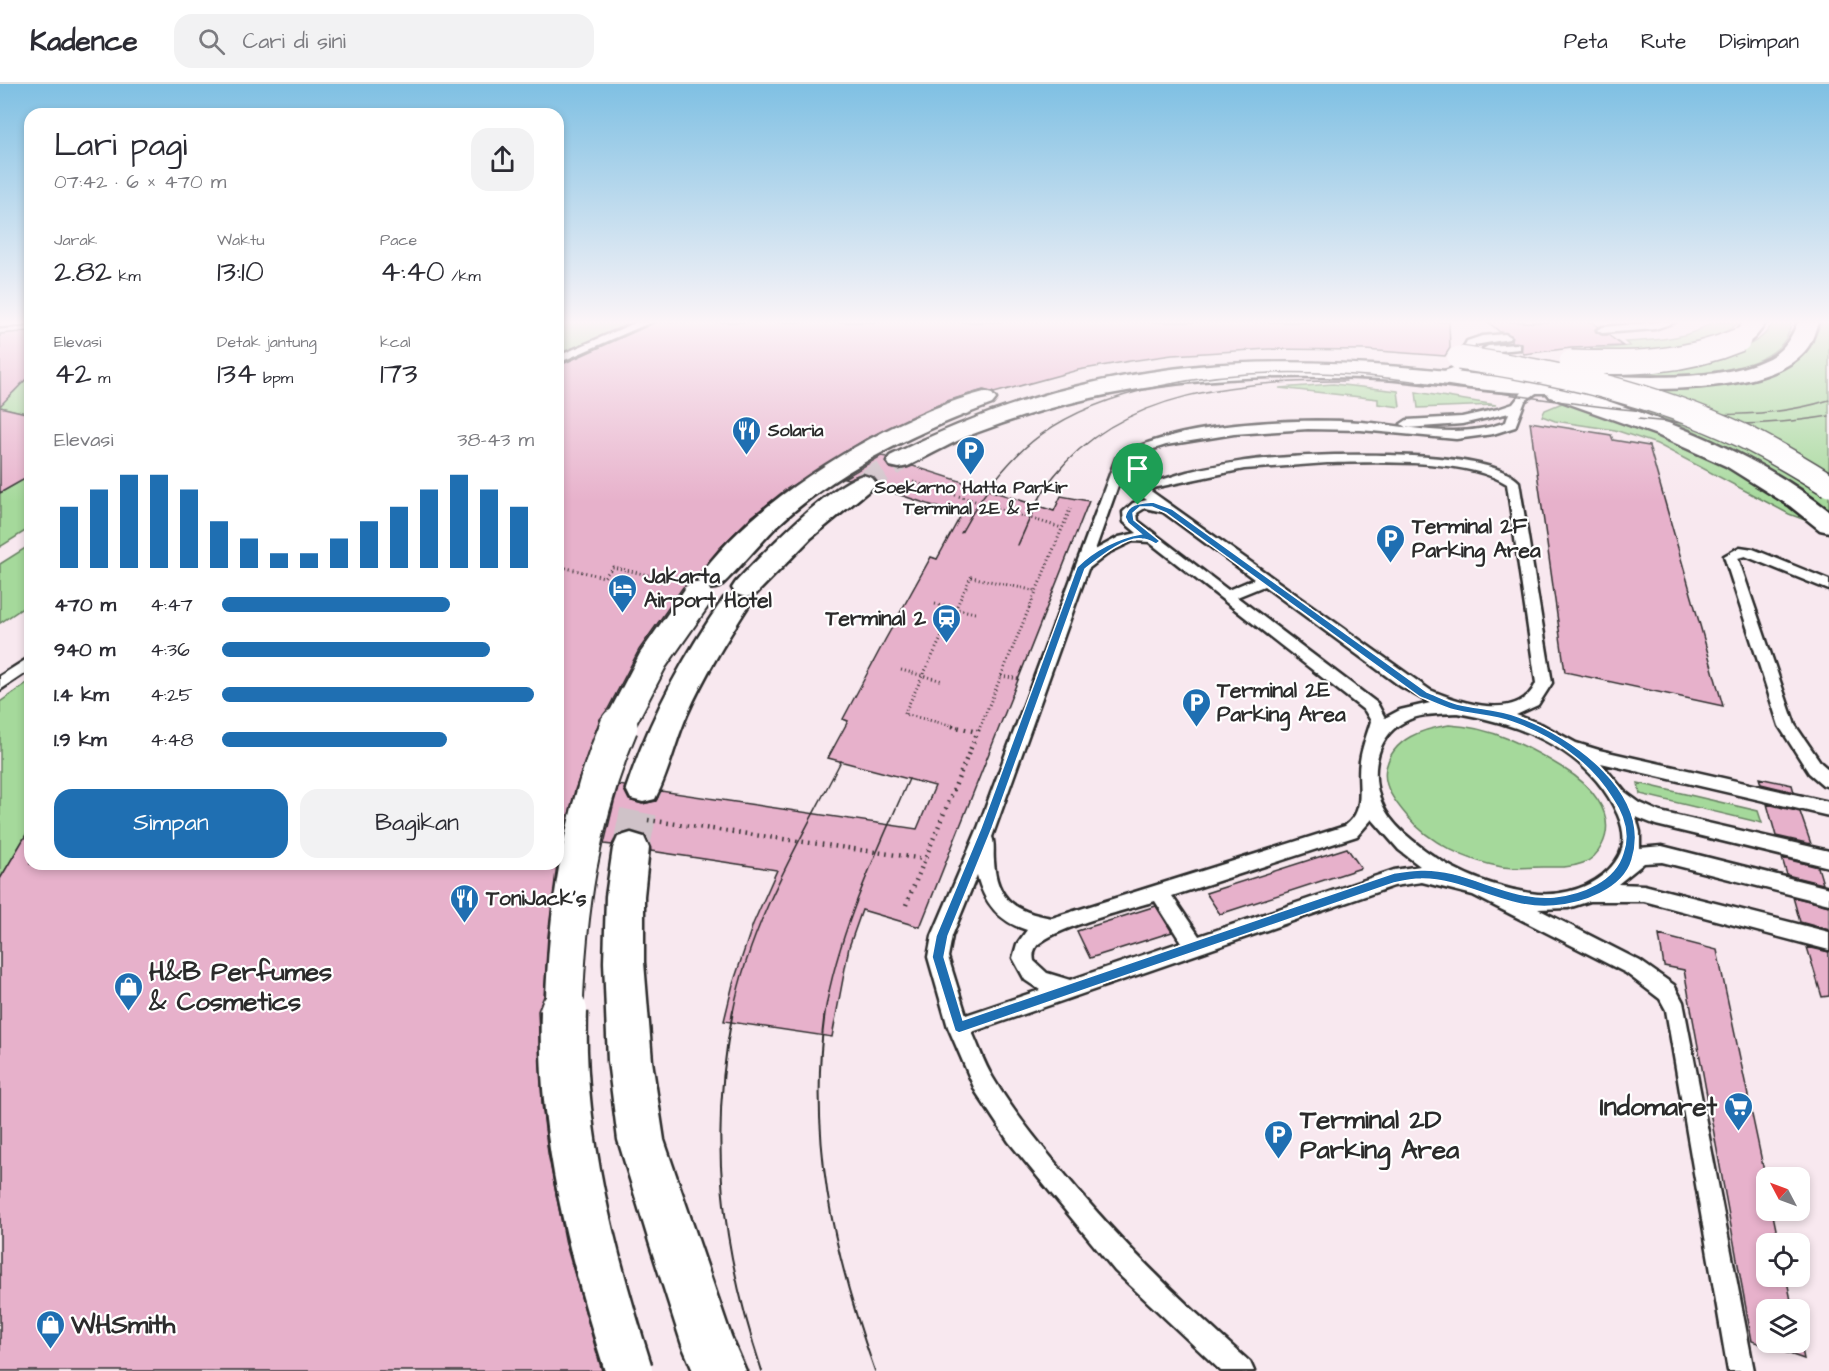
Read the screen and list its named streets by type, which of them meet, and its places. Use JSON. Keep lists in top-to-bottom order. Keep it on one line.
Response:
{"places":{"restaurant":["Solaria","ToniJack's"],"parking":["Soekarno Hatta Parkir Terminal 2E & F","Terminal 2F Parking Area","Terminal 2E Parking Area","Terminal 2D Parking Area"],"hotel":["Jakarta Airport Hotel"],"station":["Terminal 2"],"shop":["H&B Perfumes & Cosmetics","WHSmith"],"supermarket":["Indomaret"]},"north":"top left","page":{"header":"Kadence","search":"Cari di sini","nav":["Peta","Rute","Disimpan"],"heading":["Lari pagi","07:42 · 6 × 470 m"],"stats":[["Jarak","2.82 km"],["Waktu","13:10"],["Pace","4:40 /km"],["Elevasi","42 m"],["Detak jantung","134 bpm"],["kcal","173"]],"chart":["Elevasi","38–43 m"],"list":[{"name":"470 m","note":"4:47"},{"name":"940 m","note":"4:36"},{"name":"1.4 km","note":"4:25"},{"name":"1.9 km","note":"4:48"}],"buttons":["Simpan","Bagikan"]}}
